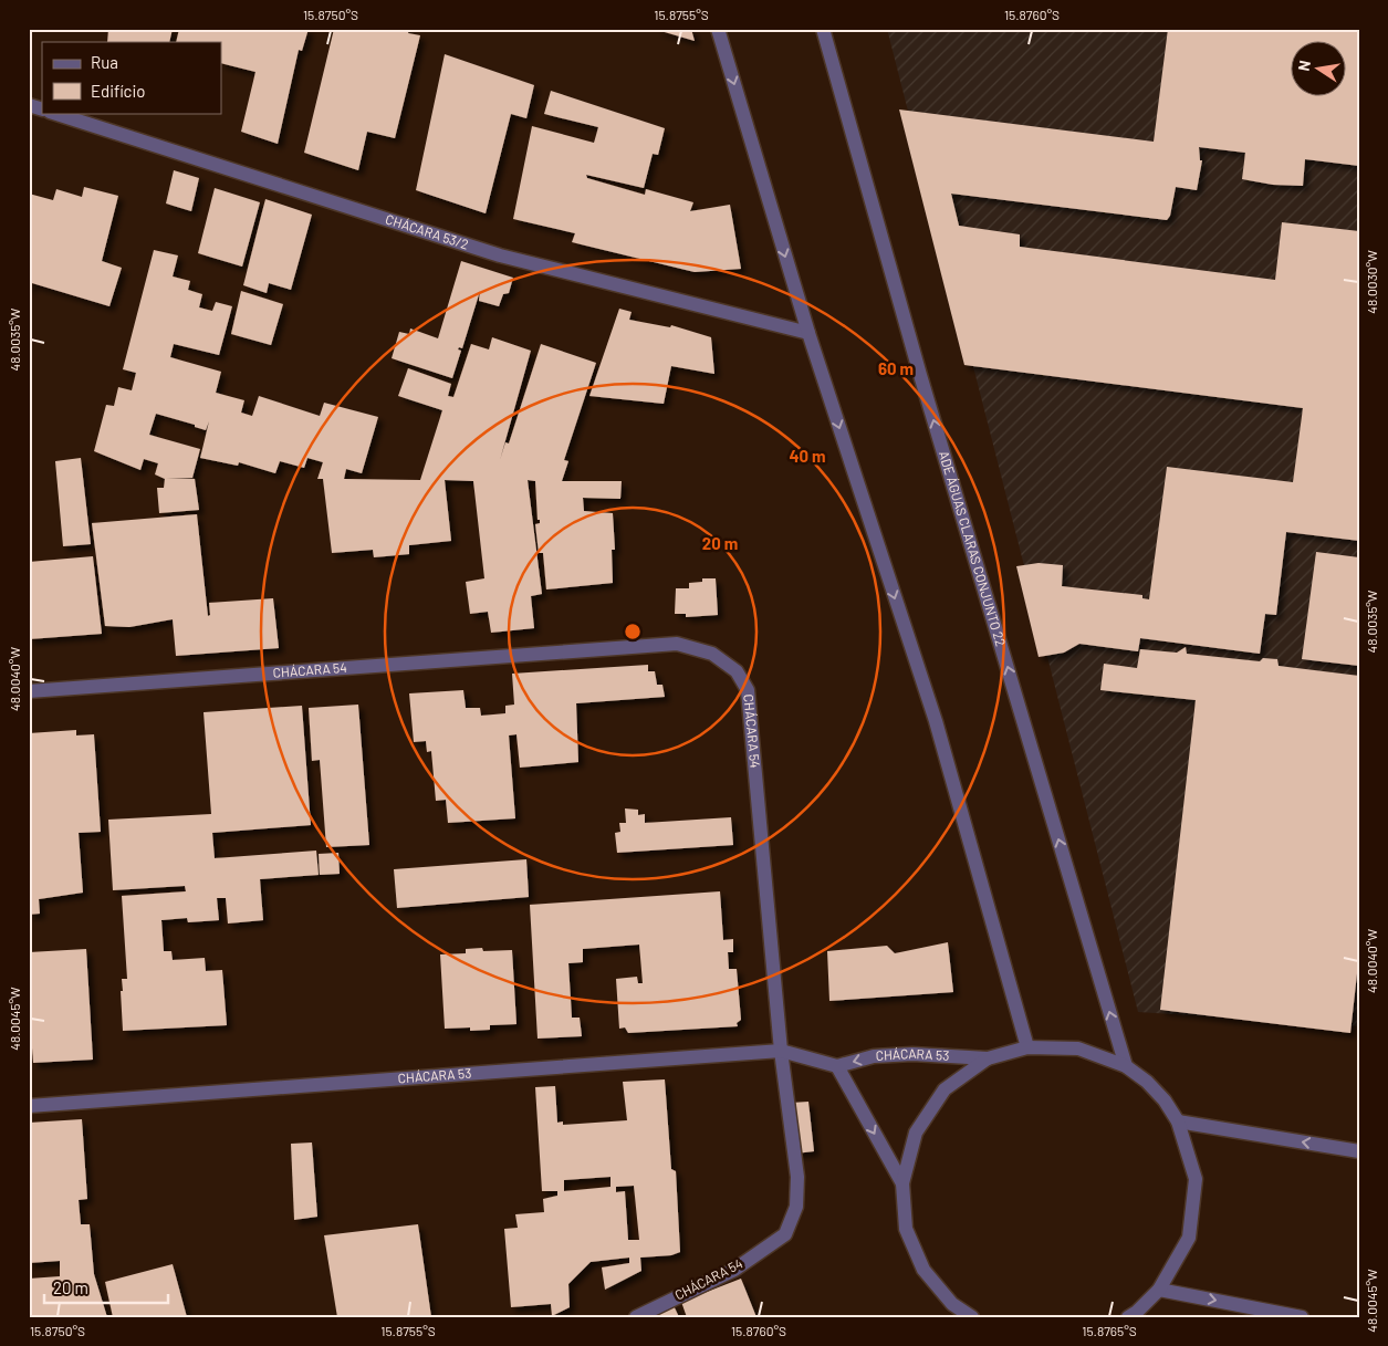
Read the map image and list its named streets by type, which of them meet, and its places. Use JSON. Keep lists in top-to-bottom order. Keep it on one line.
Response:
{"streets":{"street":["CHÁCARA 53/2","ADE ÁGUAS CLARAS CONJUNTO 22","CHÁCARA 54","CHÁCARA 53"]},"crossings":[["CHÁCARA 54","CHÁCARA 53"]],"legend":["Rua","Edifício"],"scale_bar":"20 m","north":"left","coordinates":["15.8750°S","15.8755°S","15.8760°S","48.0030°W","48.0035°W","48.0040°W","48.0045°W","15.8765°S"],"rings":["60 m","40 m","20 m"]}
